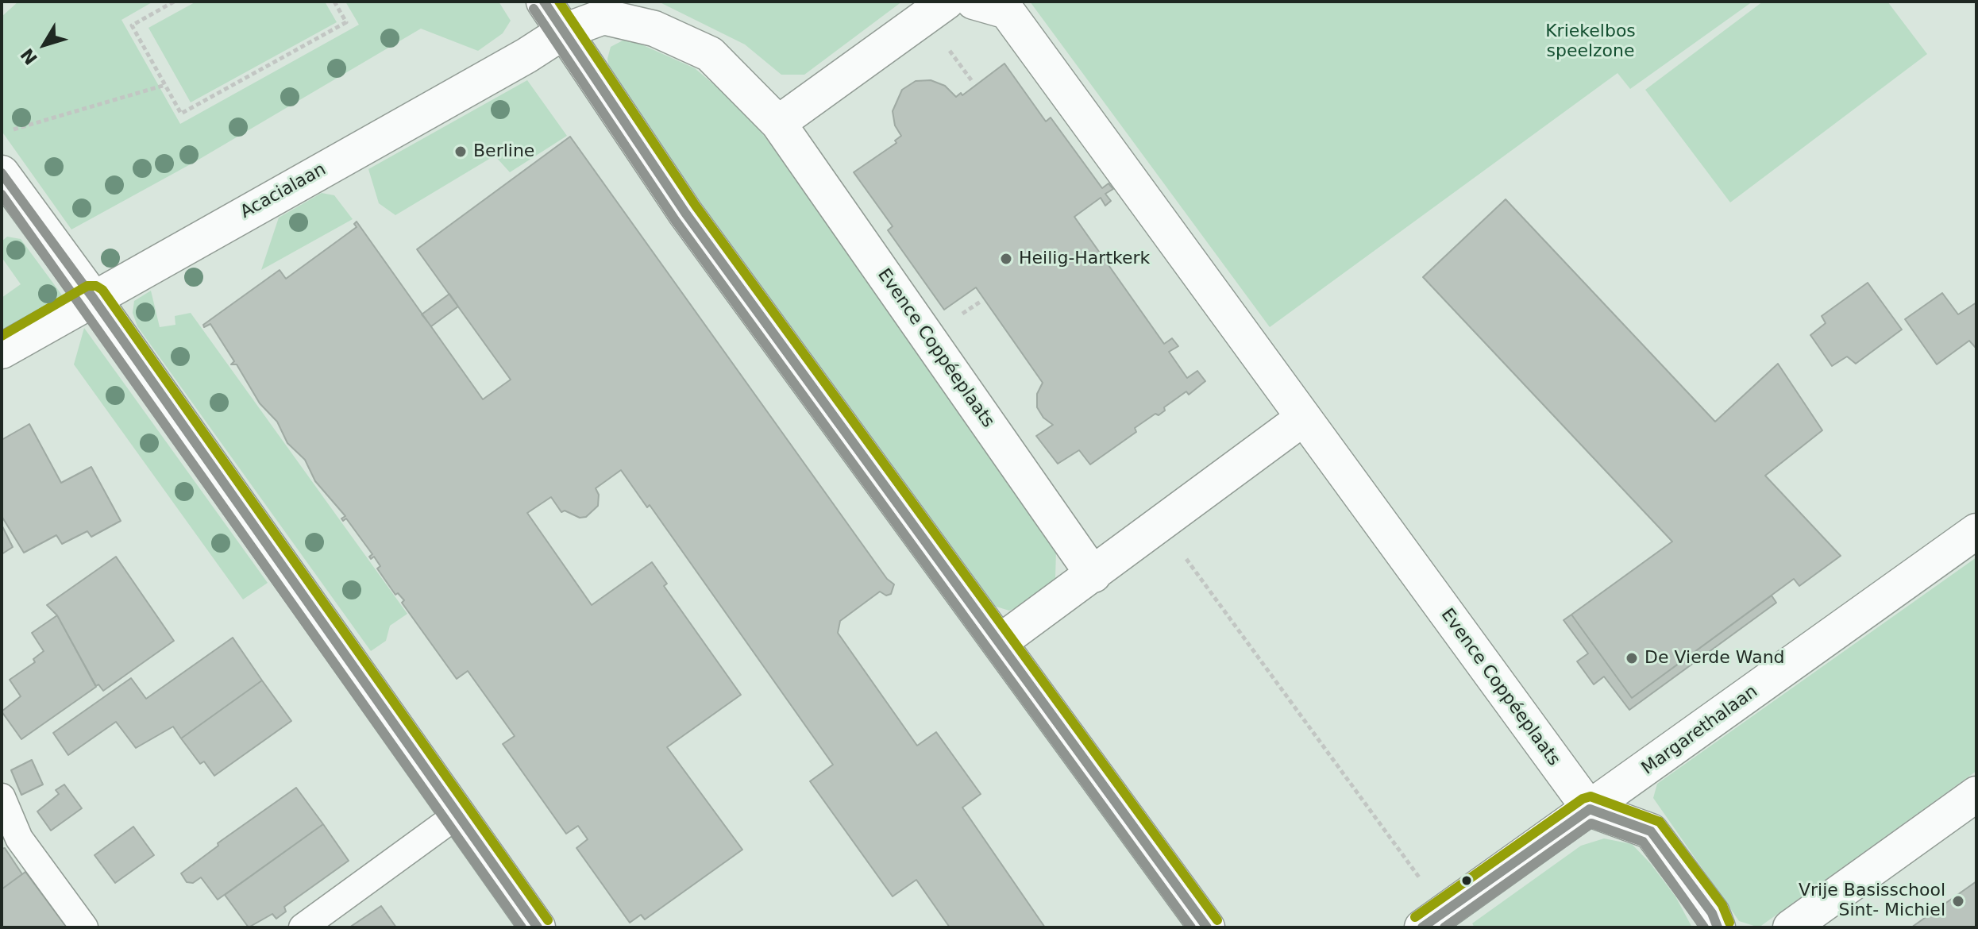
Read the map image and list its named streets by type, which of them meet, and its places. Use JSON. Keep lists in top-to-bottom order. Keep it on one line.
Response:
{"streets":{"street":["Acacialaan","Evence Coppéeplaats","Margarethalaan"]},"crossings":[["Acacialaan","Evence Coppéeplaats"],["Evence Coppéeplaats","Margarethalaan"]],"parks":["Kriekelbos speelzone"],"places":["Berline","Heilig-Hartkerk","De Vierde Wand","Vrije Basisschool Sint- Michiel"],"north":"bottom left"}
